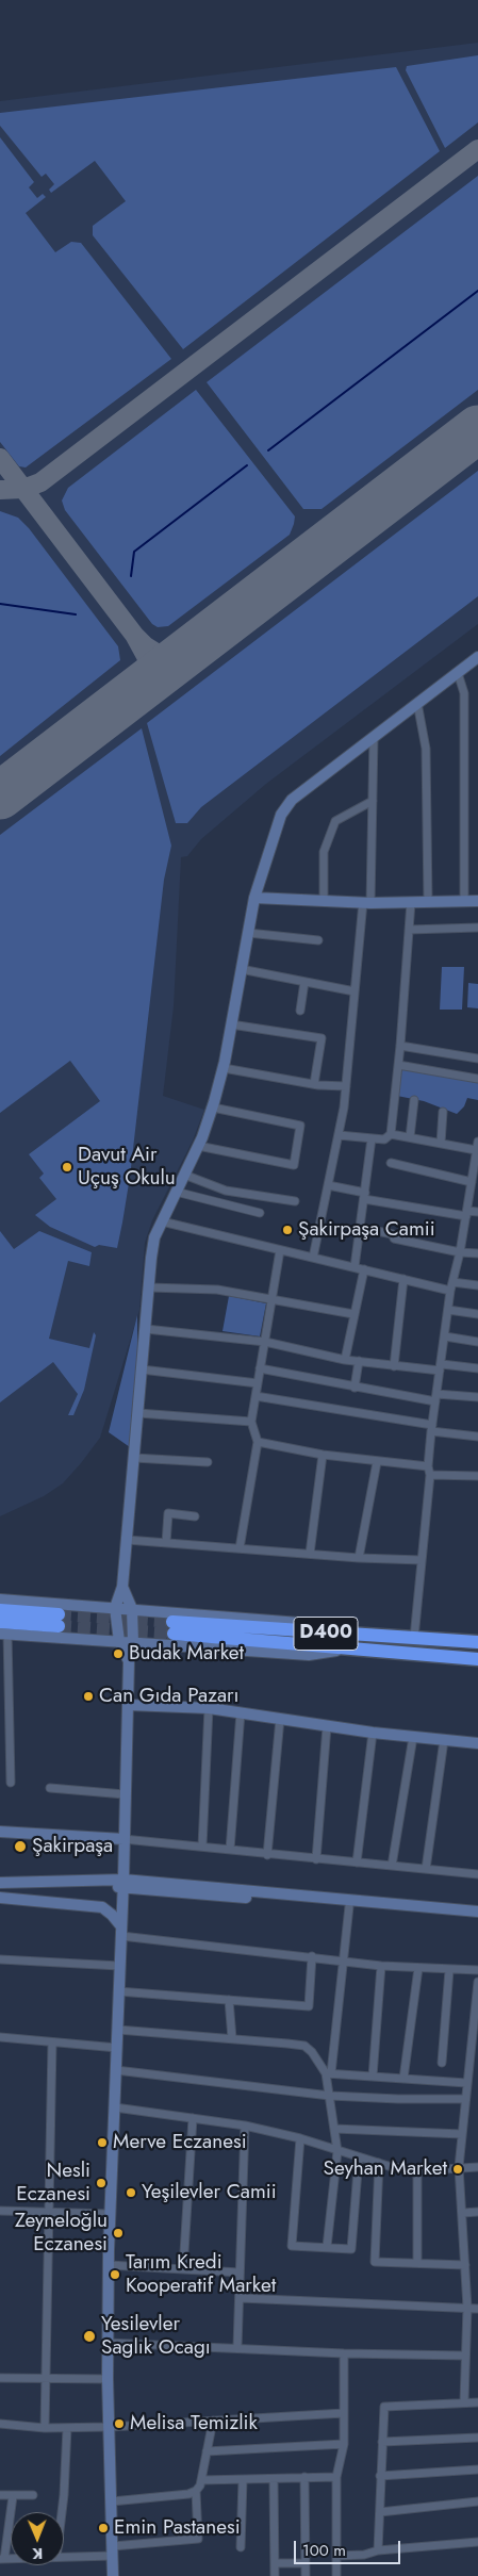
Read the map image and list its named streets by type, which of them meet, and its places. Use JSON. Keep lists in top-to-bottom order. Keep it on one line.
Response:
{"streets":{"highway":["D400"]},"places":["Davut Air Uçuş Okulu","Şakirpaşa Camii","Budak Market","Can Gıda Pazarı","Şakirpaşa","Merve Eczanesi","Seyhan Market","Nesli Eczanesi","Yeşilevler Camii","Zeyneloğlu Eczanesi","Tarım Kredi Kooperatif Market","Yesilevler Saglık Ocagı","Melisa Temizlik","Emin Pastanesi"],"scale_bar":"100 m","north":"bottom"}
